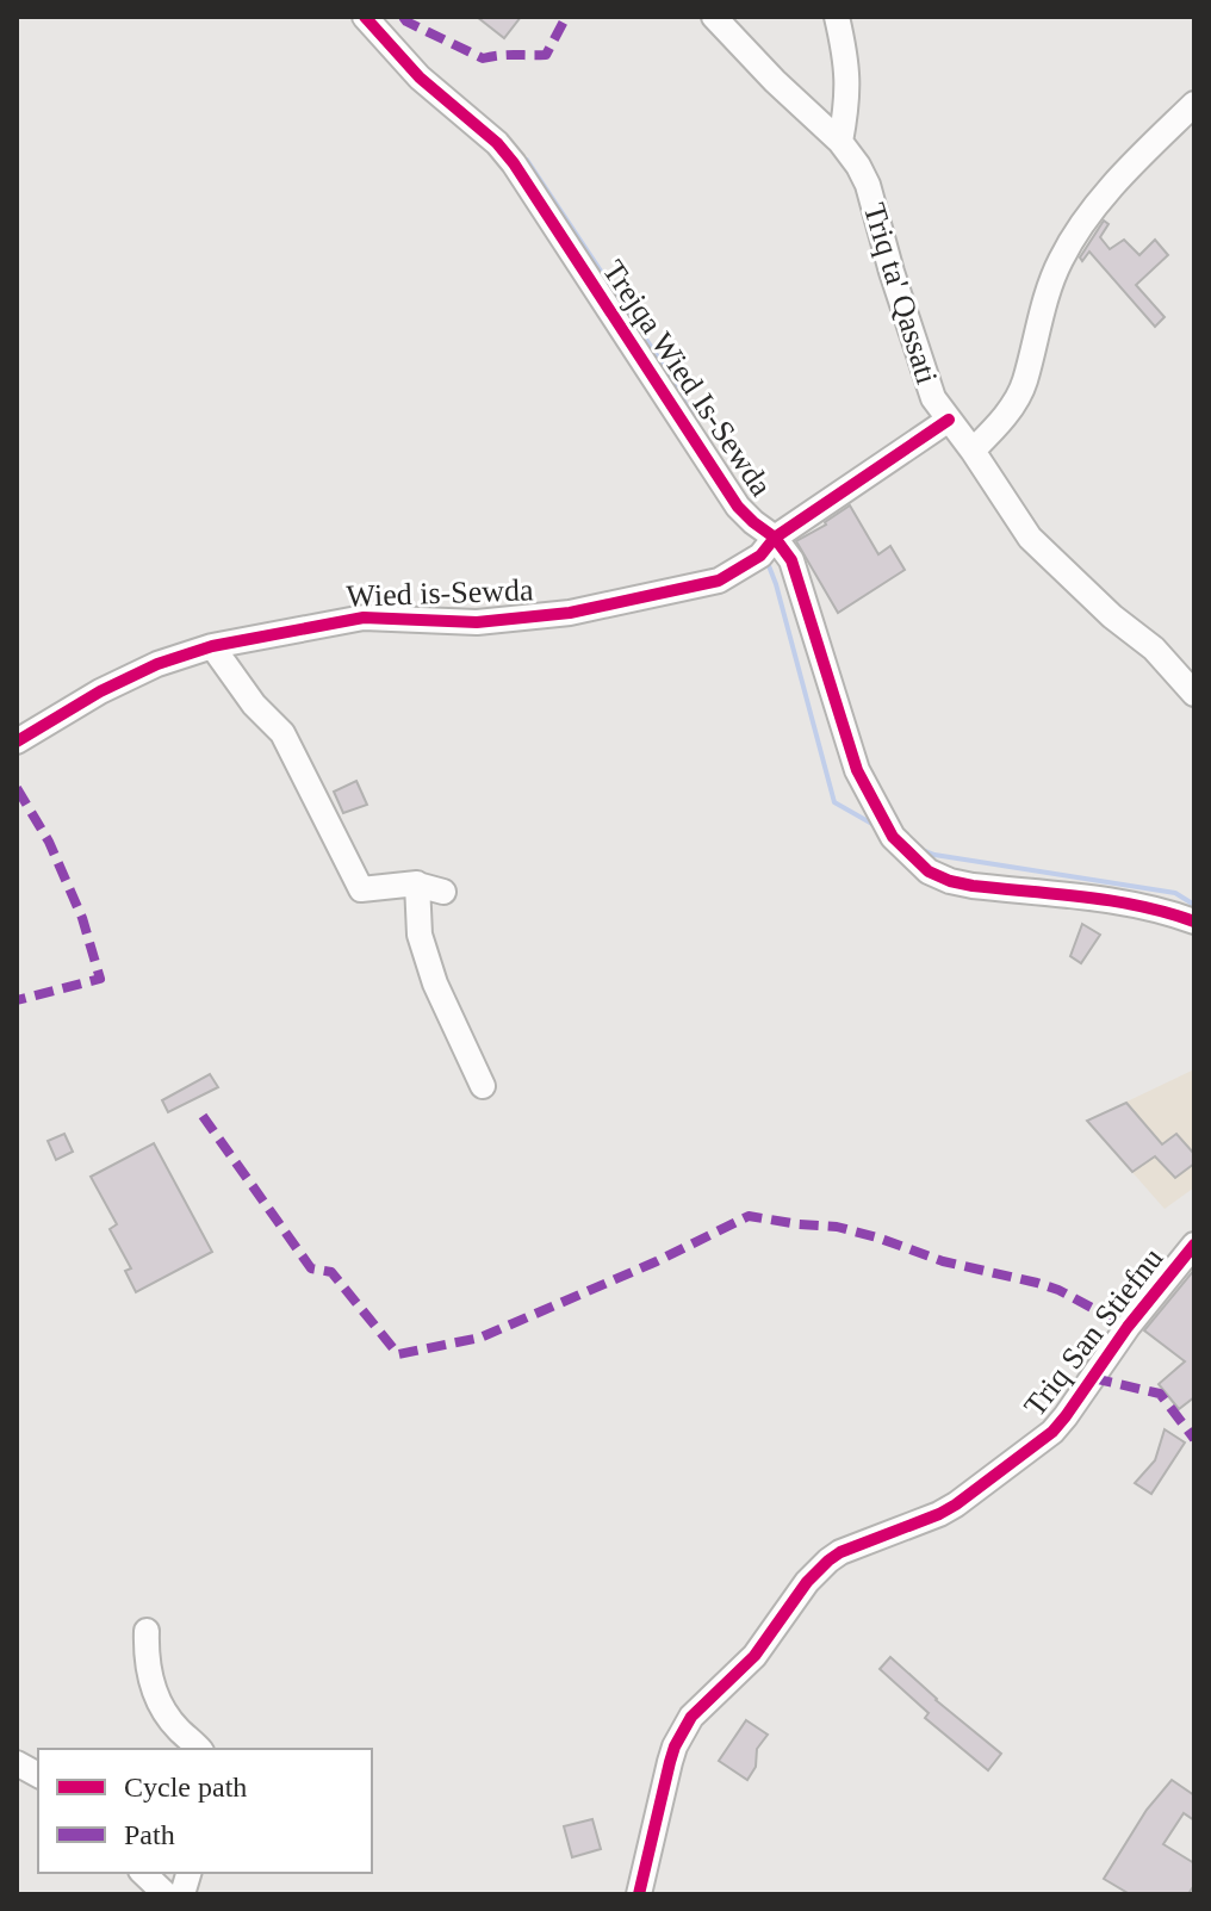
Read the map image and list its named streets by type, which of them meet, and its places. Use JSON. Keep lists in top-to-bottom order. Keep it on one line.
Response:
{"streets":{"street":["Triq ta' Qassati","Trejqa Wied Is-Sewda","Wied is-Sewda","Triq San Stiefnu"]},"crossings":[["Triq ta' Qassati","Wied is-Sewda"],["Trejqa Wied Is-Sewda","Wied is-Sewda"]],"legend":["Cycle path","Path"]}
